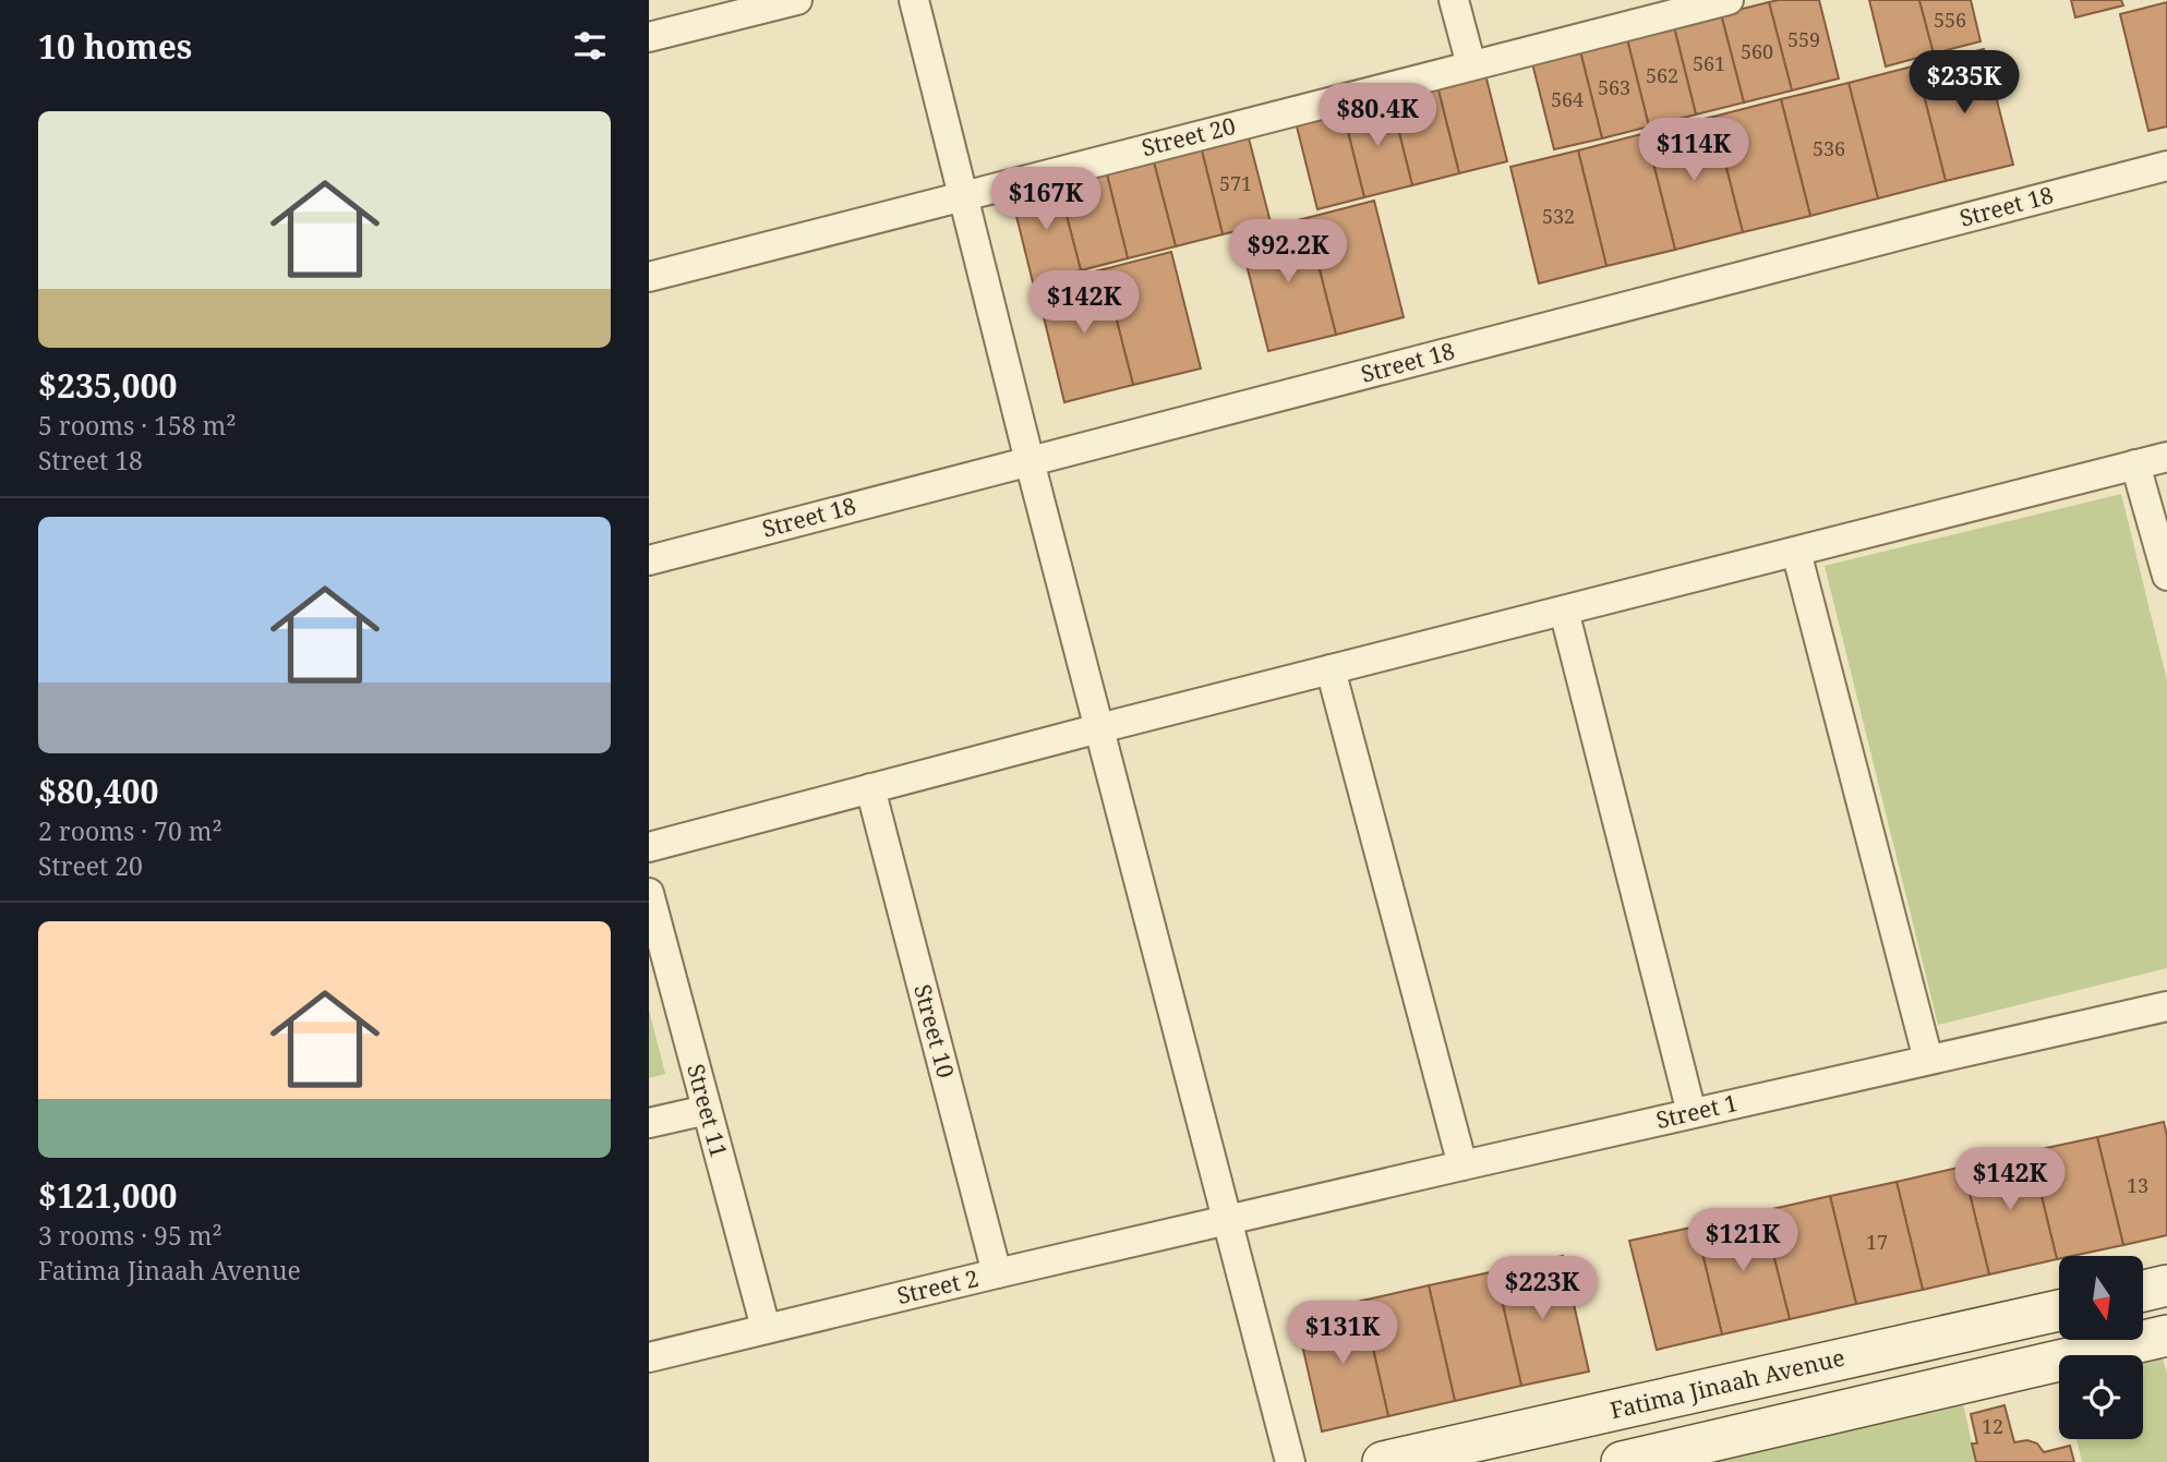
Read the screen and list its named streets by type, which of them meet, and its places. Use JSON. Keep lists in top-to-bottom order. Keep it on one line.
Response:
{"streets":{"main road":["Fatima Jinaah Avenue"],"street":["Street 20","Street 18","Street 10","Street 11","Street 1","Street 2"]},"crossings":[["Street 10","Street 2"],["Street 11","Street 2"],["Street 1","Street 2"]],"house_numbers":["556","559","560","561","562","563","564","536","571","532","13","17","12"],"north":"bottom","page":{"heading":"10 homes","price":["$235K","$80.4K","$114K","$167K","$92.2K","$142K","$142K","$121K","$223K","$131K"],"list":[{"name":"$235,000","note":"5 rooms · 158 m² · Street 18"},{"name":"$80,400","note":"2 rooms · 70 m² · Street 20"},{"name":"$121,000","note":"3 rooms · 95 m² · Fatima Jinaah Avenue"}]}}
